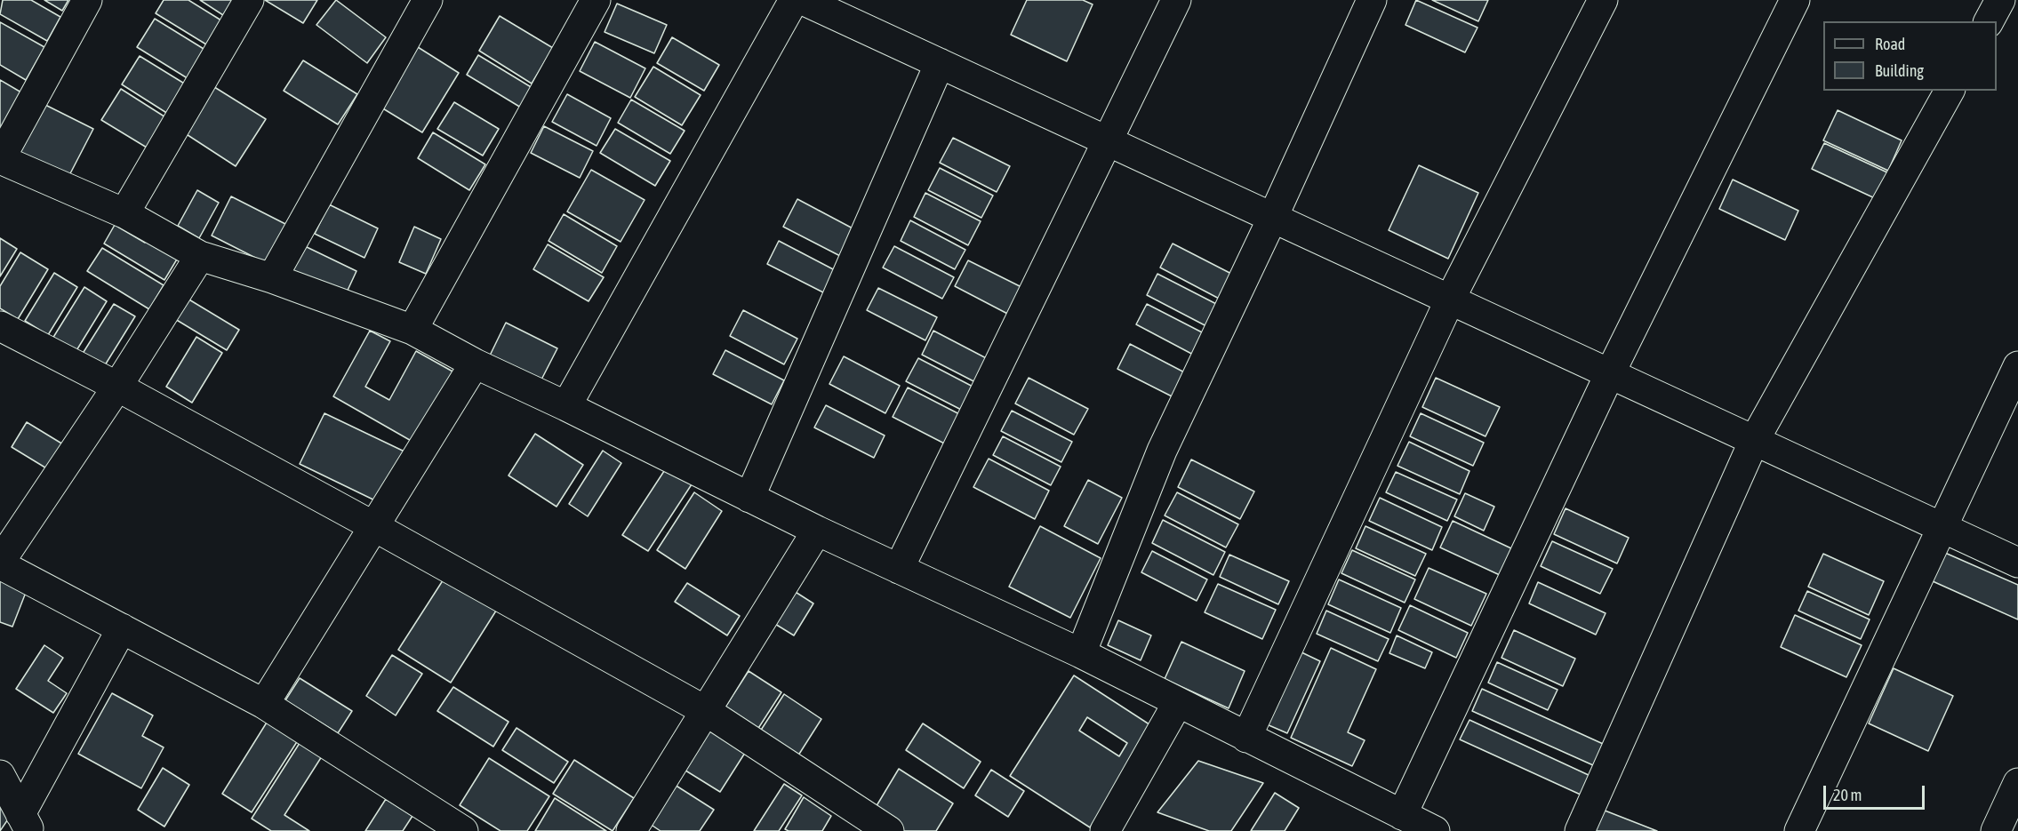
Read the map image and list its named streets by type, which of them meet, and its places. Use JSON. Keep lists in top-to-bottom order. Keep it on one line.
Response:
{"legend":["Road","Building"],"scale_bar":"20 m"}
